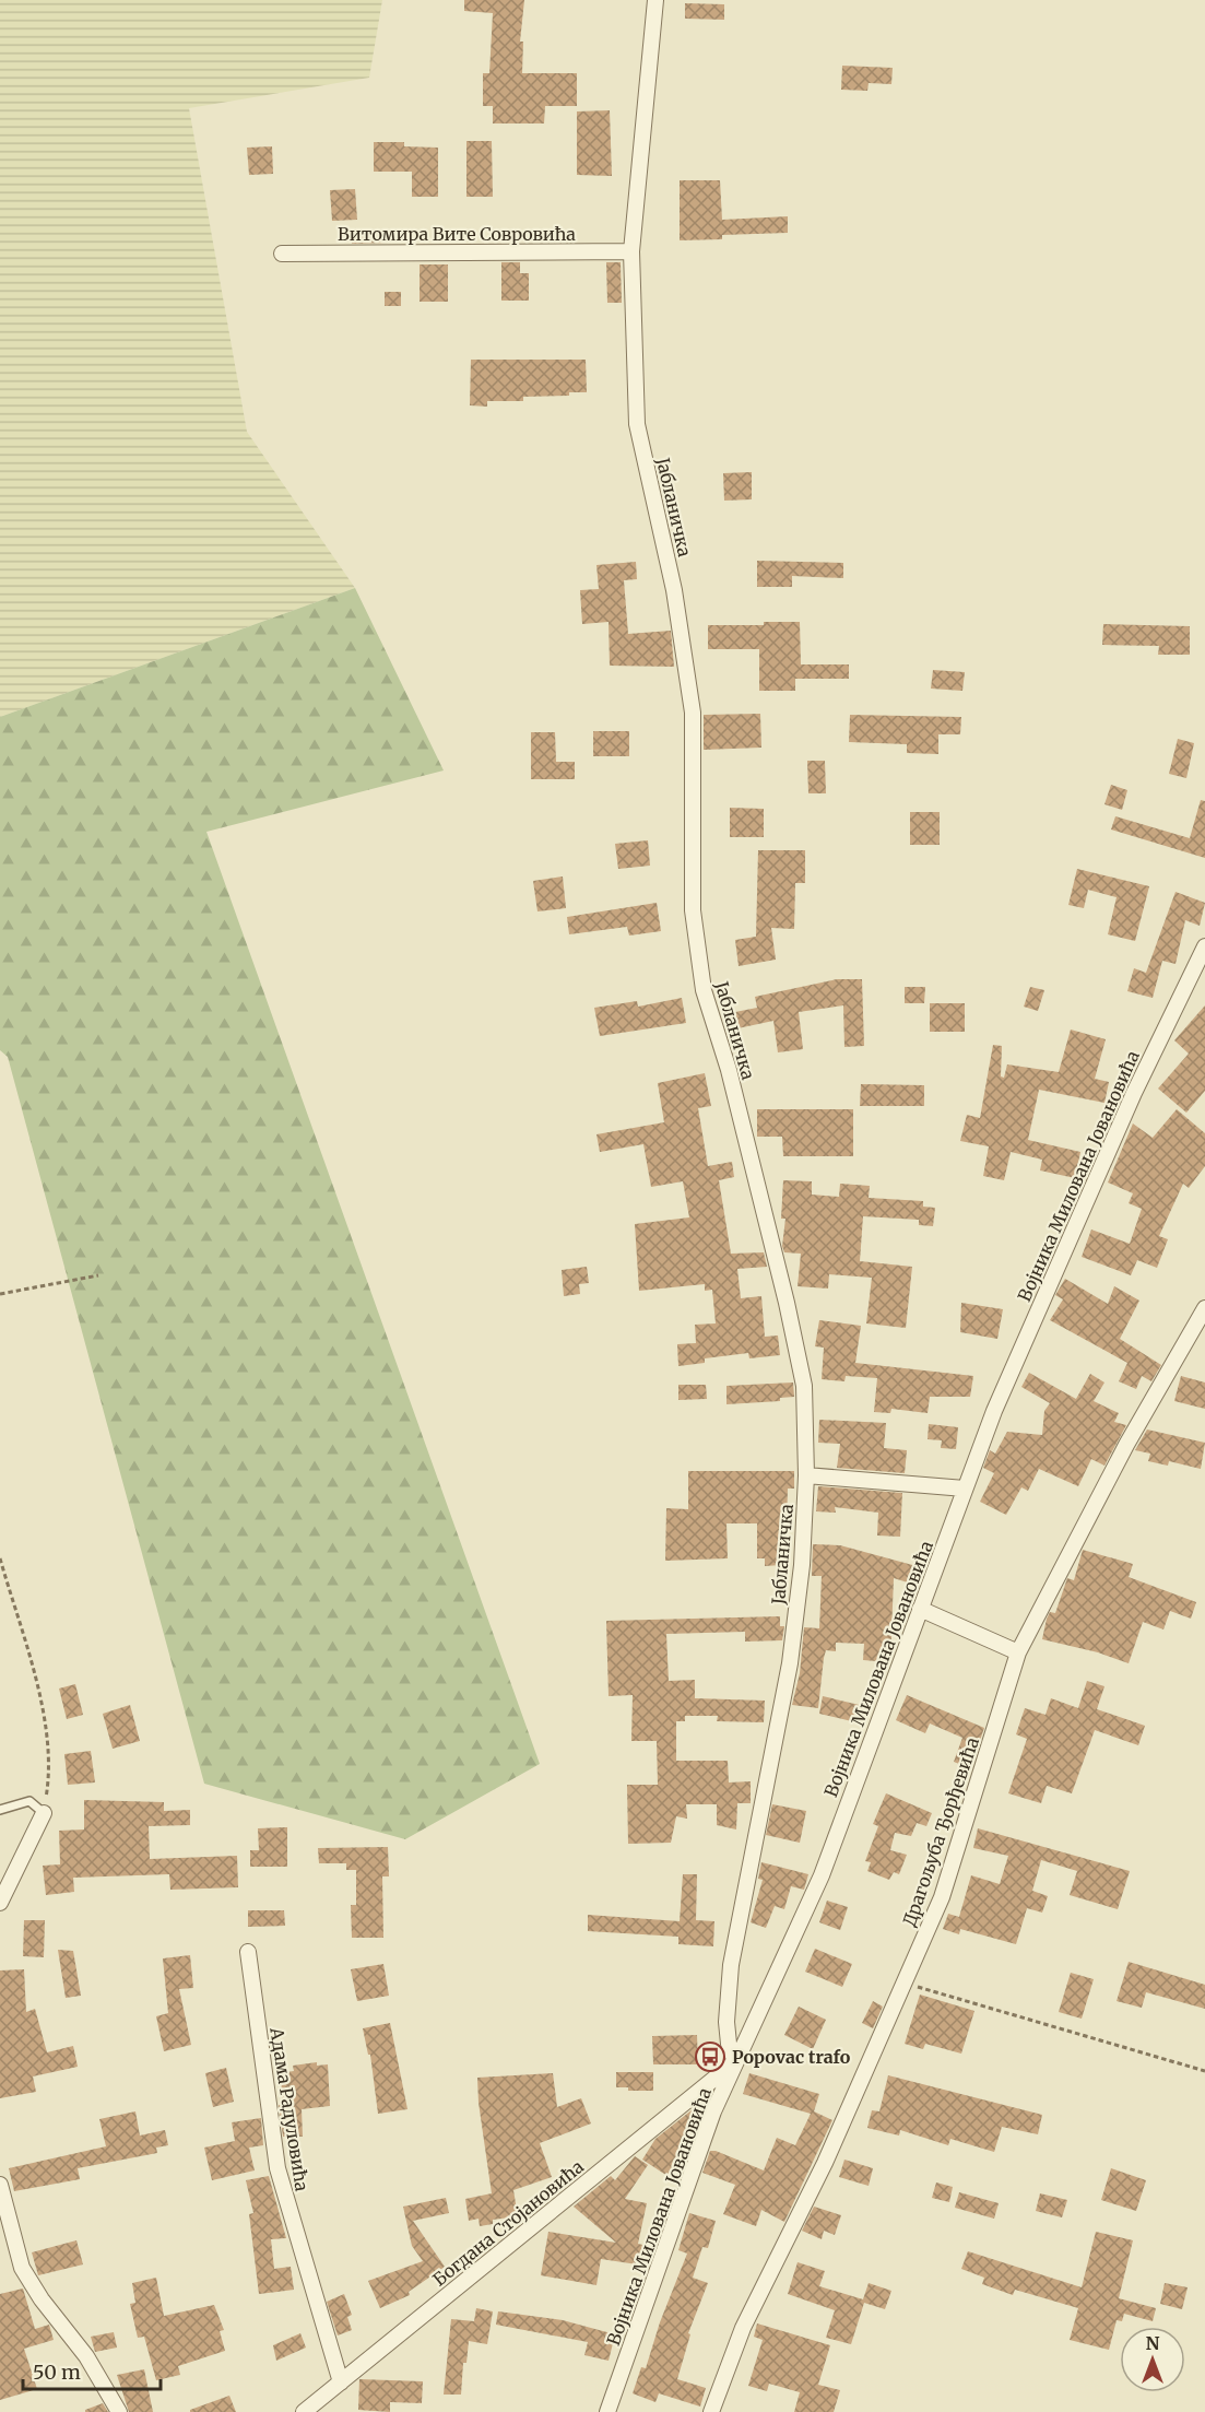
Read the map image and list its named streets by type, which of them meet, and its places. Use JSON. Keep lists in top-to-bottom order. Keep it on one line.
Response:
{"streets":{"street":["Витомира Вите Совровића","Јабланичка","Војника Милована Јовановића","Драгољуба Ђорђевића","Адама Радуловића","Богдана Стојановића"]},"crossings":[["Витомира Вите Совровића","Јабланичка"],["Јабланичка","Војника Милована Јовановића"],["Јабланичка","Богдана Стојановића"],["Војника Милована Јовановића","Богдана Стојановића"],["Адама Радуловића","Богдана Стојановића"]],"places":{"bus stop":["Popovac trafo"]},"scale_bar":"50 m","north":"top"}
